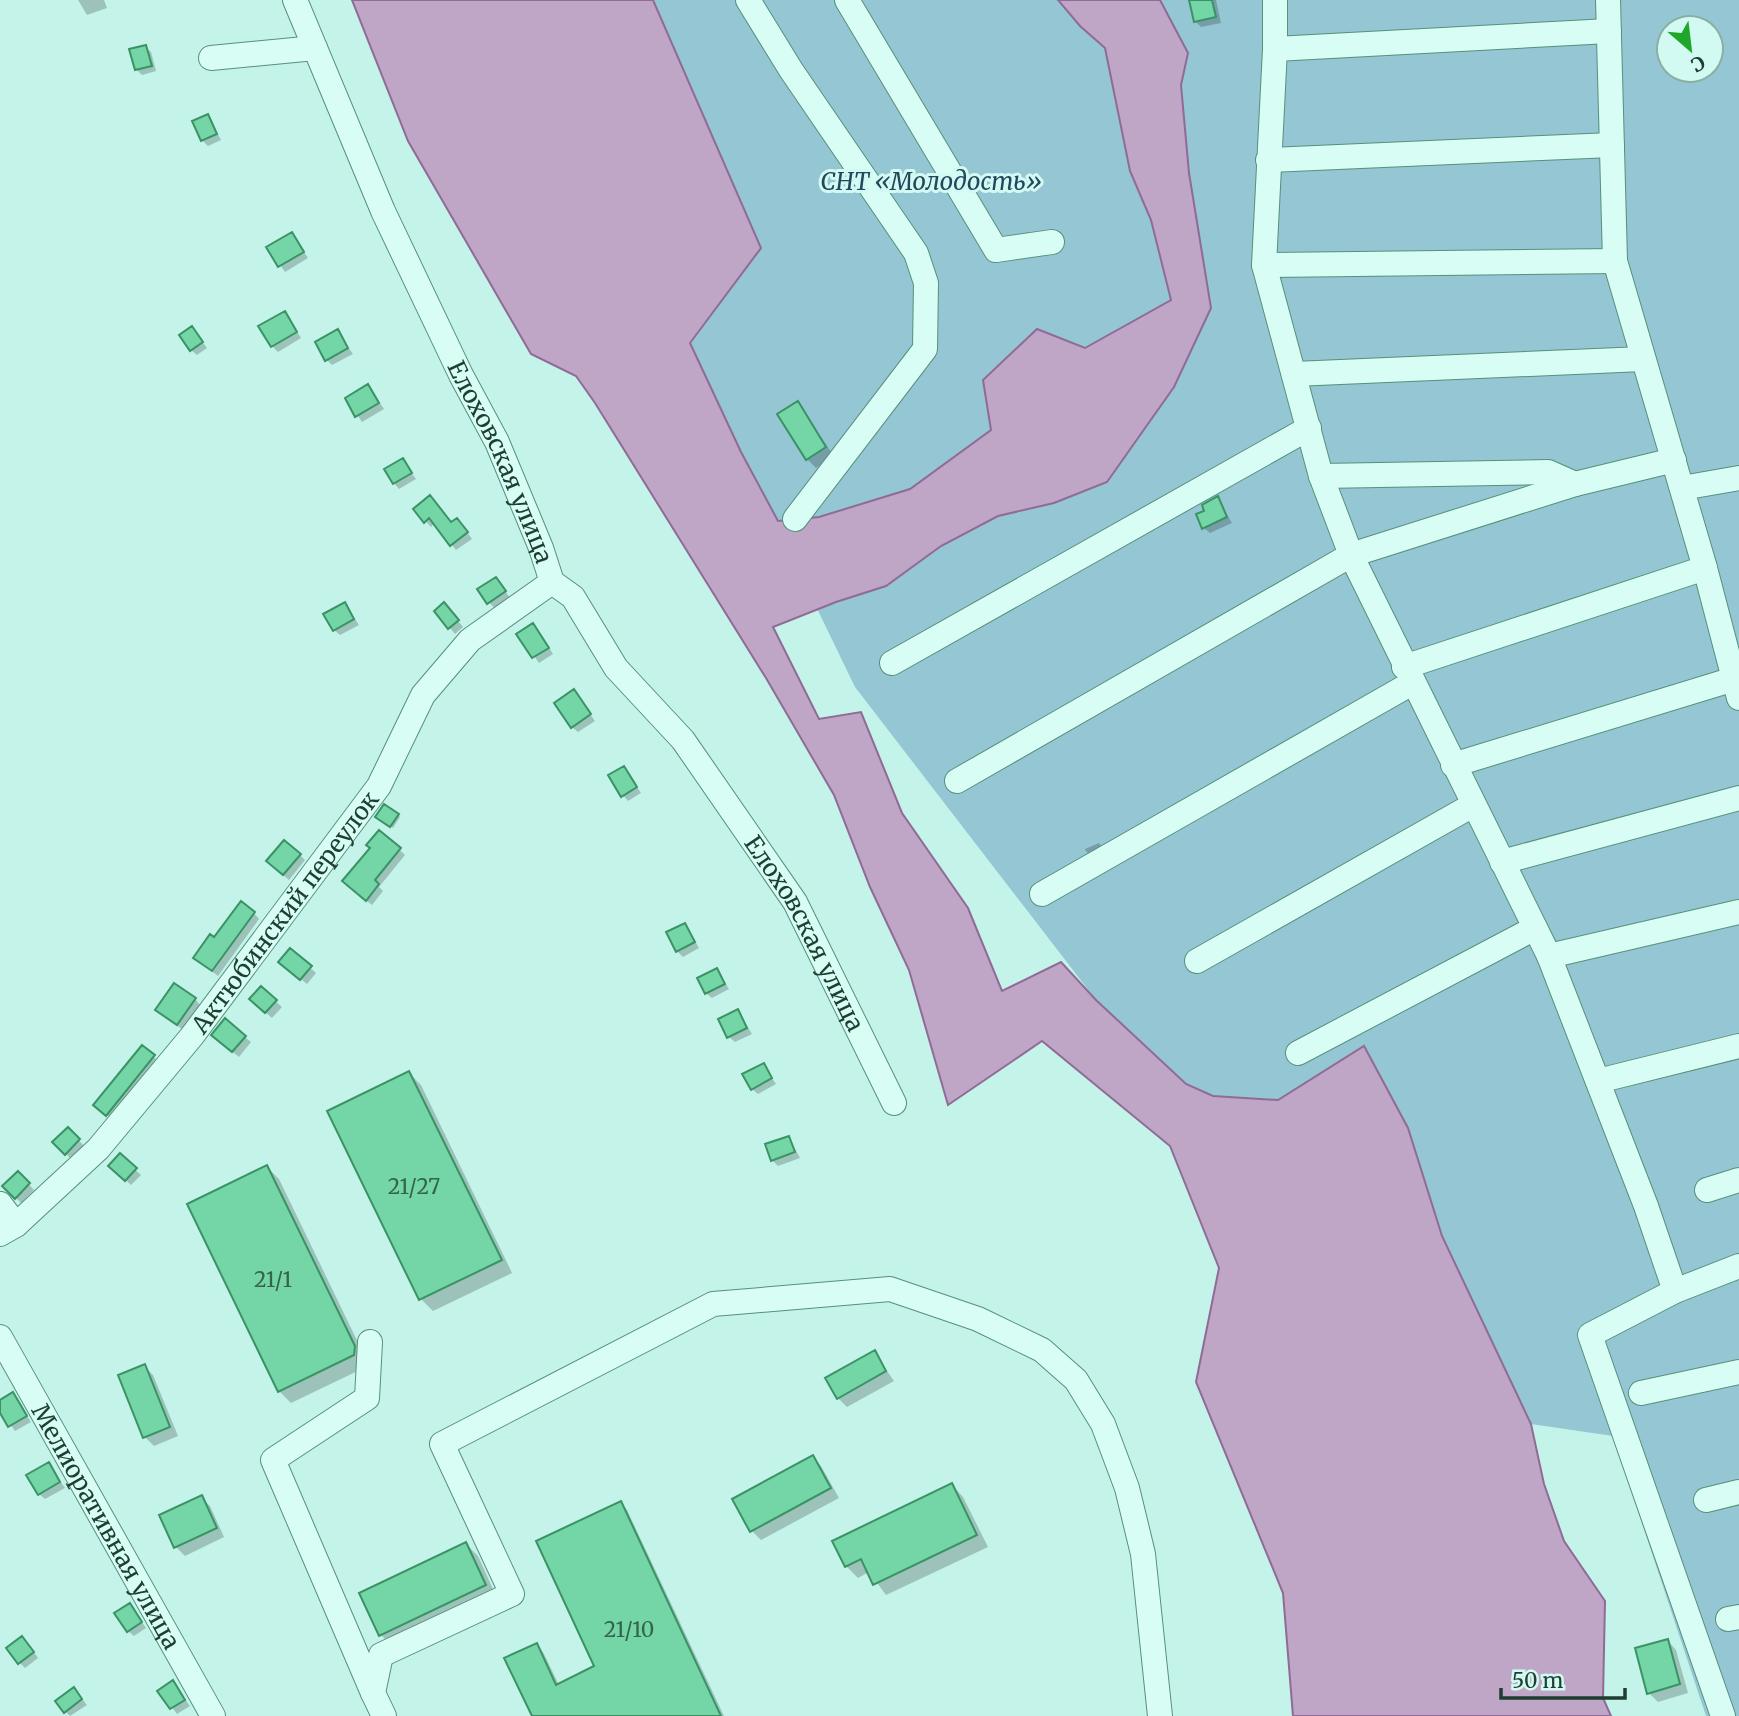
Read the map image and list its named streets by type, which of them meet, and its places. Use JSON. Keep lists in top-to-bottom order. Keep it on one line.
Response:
{"streets":{"street":["Елоховская улица","Актюбинский переулок","Мелиоративная улица"]},"crossings":[["Елоховская улица","Актюбинский переулок"]],"parks":["СНТ «Молодость»"],"house_numbers":["21/27","21/1","21/10"],"scale_bar":"50 m","north":"bottom right"}
